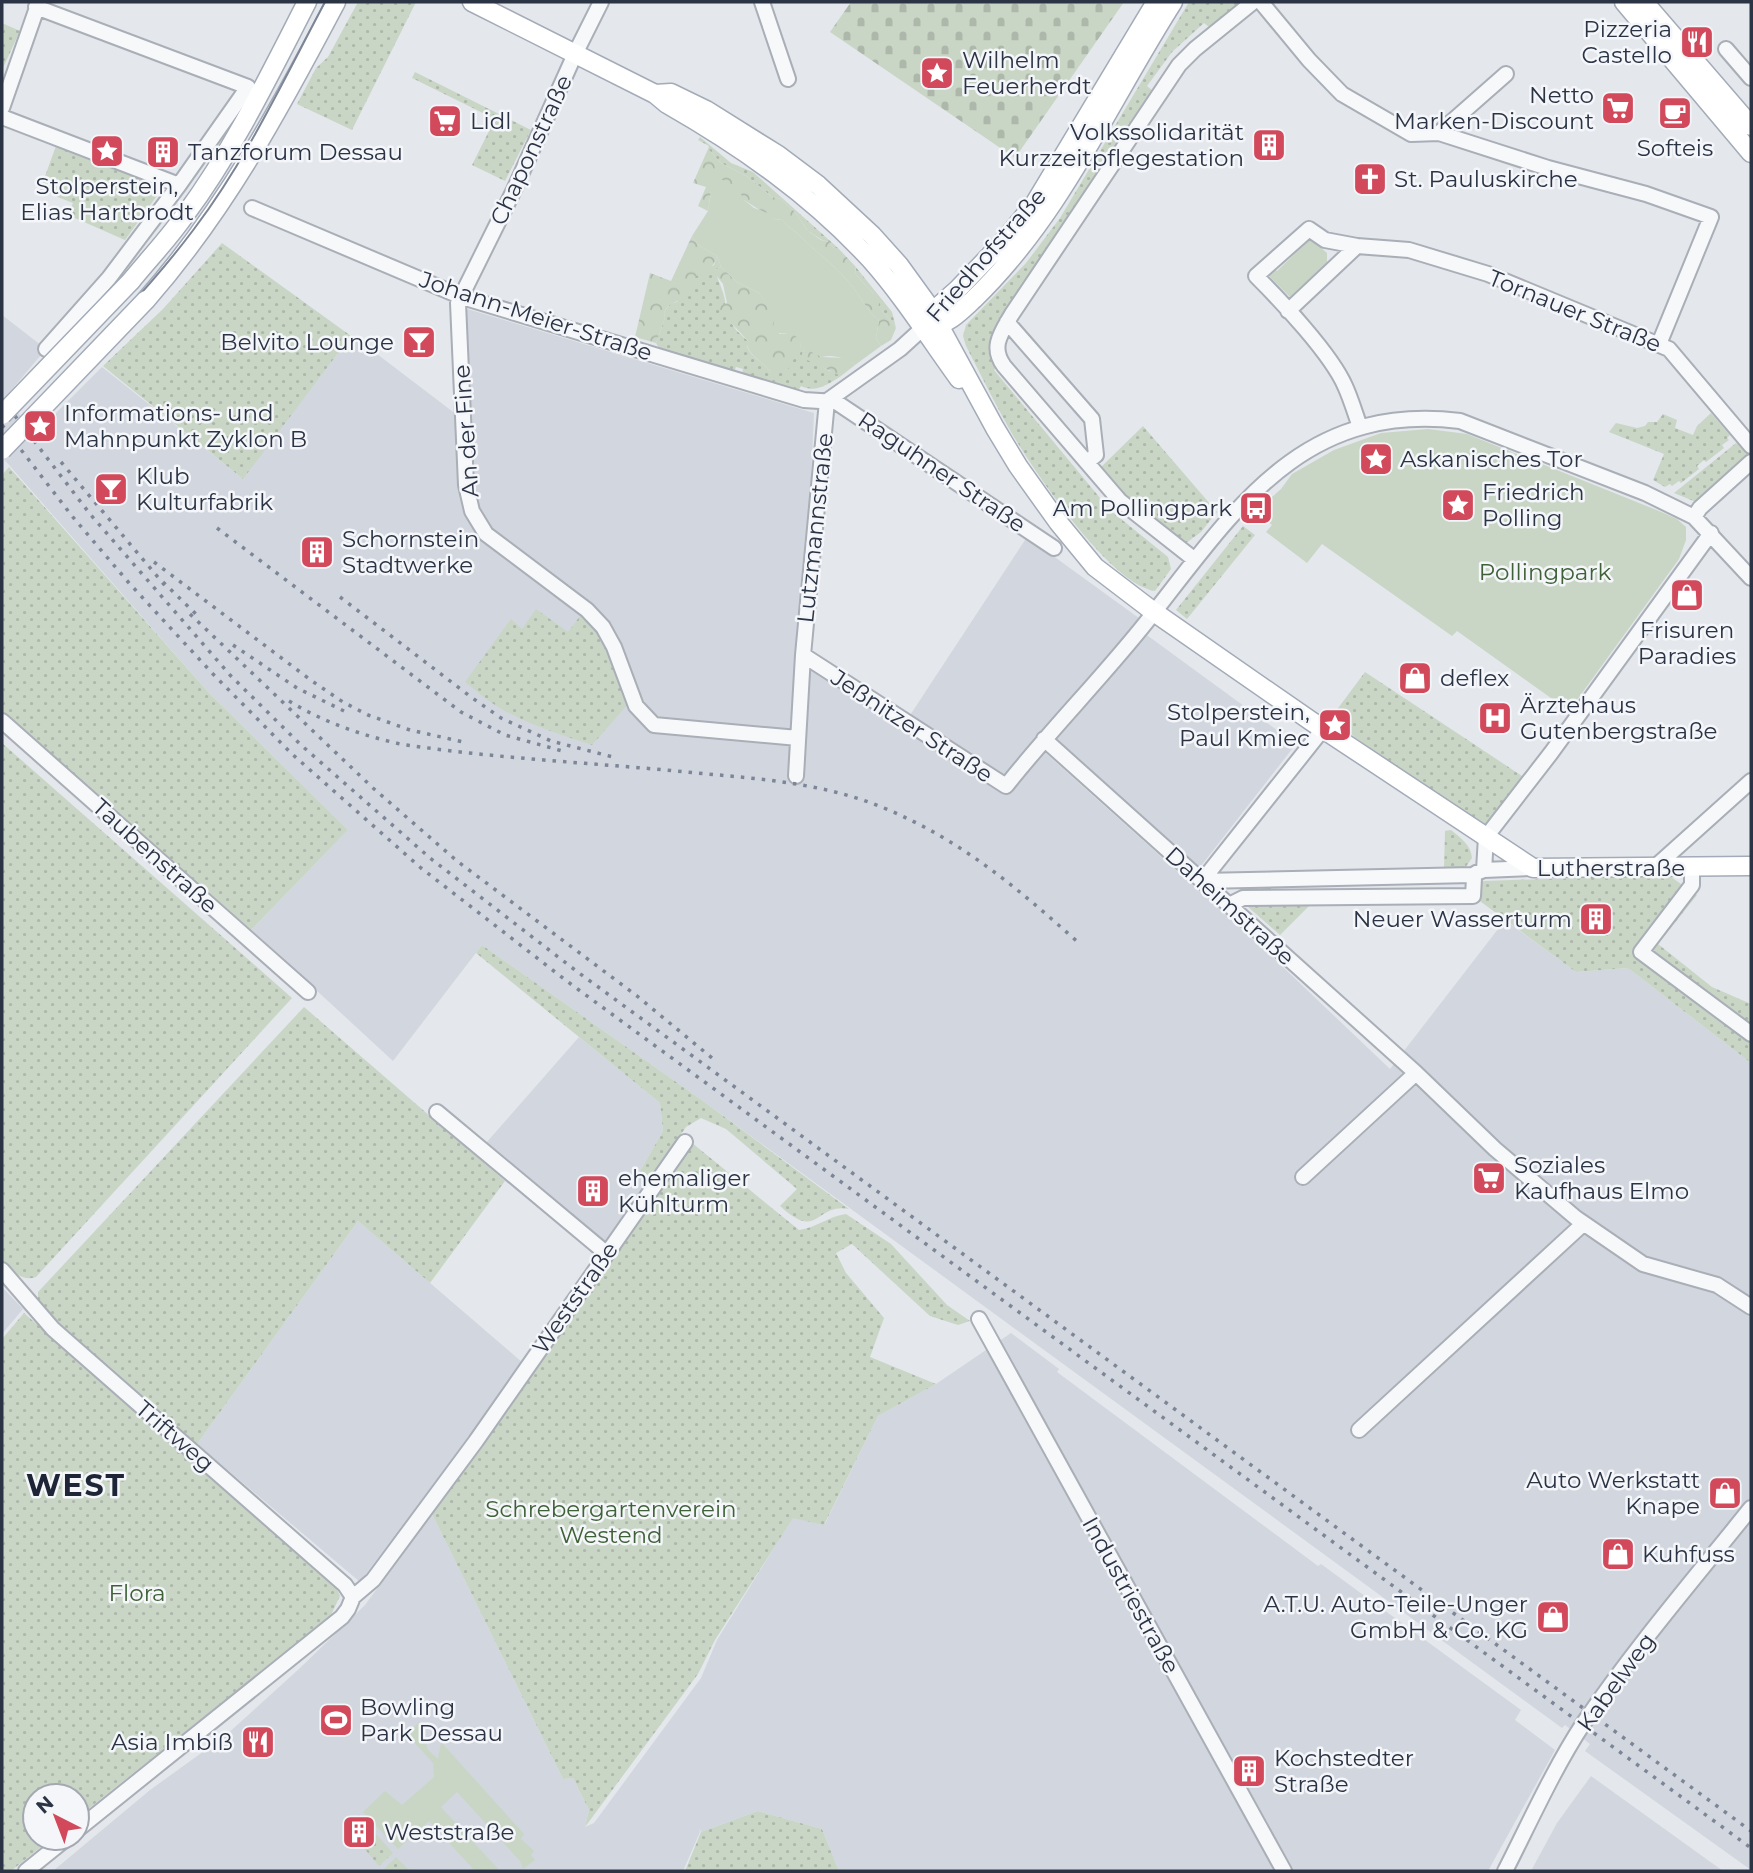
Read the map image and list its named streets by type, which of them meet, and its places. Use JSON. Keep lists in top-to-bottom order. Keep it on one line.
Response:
{"streets":{"main road":["Friedhofstraße","Raguhner Straße","Lutherstraße"],"street":["Chaponstraße","Tornauer Straße","Johann-Meier-Straße","An der Fine","Lutzmannstraße","Jeßnitzer Straße","Taubenstraße","Daheimstraße","Weststraße","Triftweg","Industriestraße","Kabelweg"]},"crossings":[["Chaponstraße","Johann-Meier-Straße"],["Chaponstraße","An der Fine"],["Chaponstraße","Raguhner Straße"],["Friedhofstraße","Raguhner Straße"],["Friedhofstraße","Lutzmannstraße"],["Johann-Meier-Straße","An der Fine"],["Johann-Meier-Straße","Raguhner Straße"],["Johann-Meier-Straße","Lutzmannstraße"],["An der Fine","Lutzmannstraße"],["Raguhner Straße","Lutzmannstraße"],["Raguhner Straße","Jeßnitzer Straße"],["Raguhner Straße","Lutherstraße"],["Lutzmannstraße","Jeßnitzer Straße"],["Jeßnitzer Straße","Daheimstraße"],["Lutherstraße","Daheimstraße"],["Weststraße","Triftweg"]],"districts":["WEST"],"parks":["Pollingpark","Schrebergartenverein Westend","Flora"],"places":{"restaurant":["Pizzeria Castello","Asia Imbiß"],"place":["Wilhelm Feuerherdt","Stolperstein, Elias Hartbrodt","Informations- und Mahnpunkt Zyklon B","Askanisches Tor","Friedrich Polling","Stolperstein, Paul Kmiec"],"supermarket":["Netto Marken-Discount","Lidl","Soziales Kaufhaus Elmo"],"cafe":["Softeis"],"building":["Volkssolidarität Kurzzeitpflegestation","Tanzforum Dessau","Schornstein Stadtwerke","Neuer Wasserturm","ehemaliger Kühlturm","Kochstedter Straße","Weststraße"],"church":["St. Pauluskirche"],"bar":["Belvito Lounge","Klub Kulturfabrik"],"bus stop":["Am Pollingpark"],"shop":["Frisuren Paradies","deflex","Auto Werkstatt Knape","Kuhfuss","A.T.U. Auto-Teile-Unger GmbH & Co. KG"],"hospital":["Ärztehaus Gutenbergstraße"],"sports":["Bowling Park Dessau"]},"north":"top left"}
